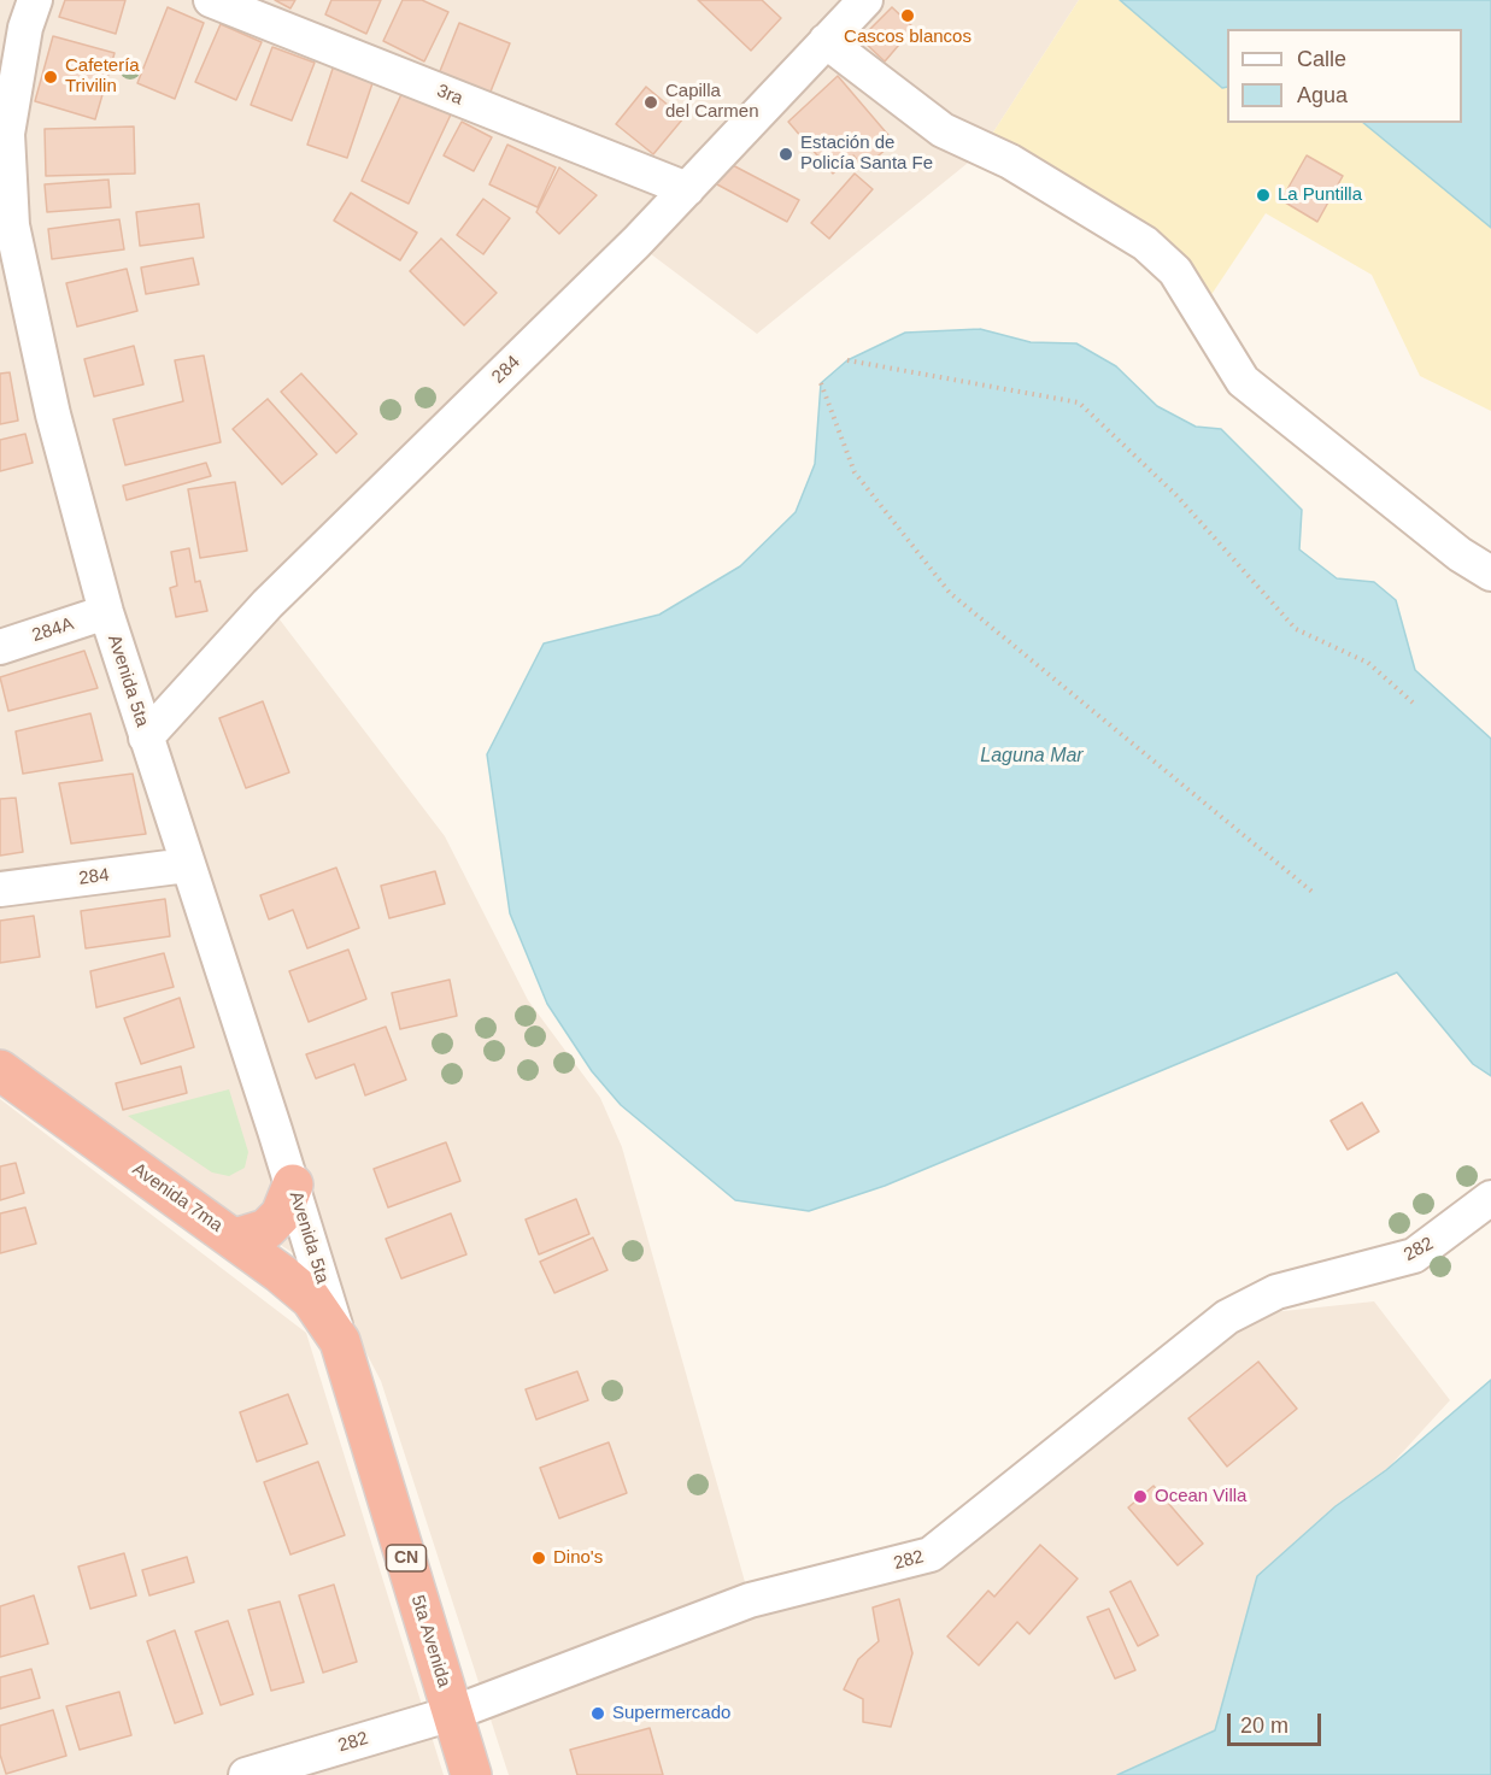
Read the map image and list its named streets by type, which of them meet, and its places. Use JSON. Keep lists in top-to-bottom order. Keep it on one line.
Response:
{"streets":{"highway":["Avenida 7ma","CN","5ta Avenida"],"street":["3ra","284","284A","Avenida 5ta","282"]},"crossings":[["3ra","284"],["284","Avenida 5ta"],["284A","Avenida 5ta"],["Avenida 5ta","Avenida 7ma"],["Avenida 5ta","5ta Avenida"],["Avenida 7ma","5ta Avenida"],["282","5ta Avenida"]],"water":["Laguna Mar"],"places":["Cascos blancos","Cafetería Trivilin","Capilla del Carmen","Estación de Policía Santa Fe","La Puntilla","Ocean Villa","Dino's","Supermercado"],"legend":["Calle","Agua"],"scale_bar":"20 m"}
